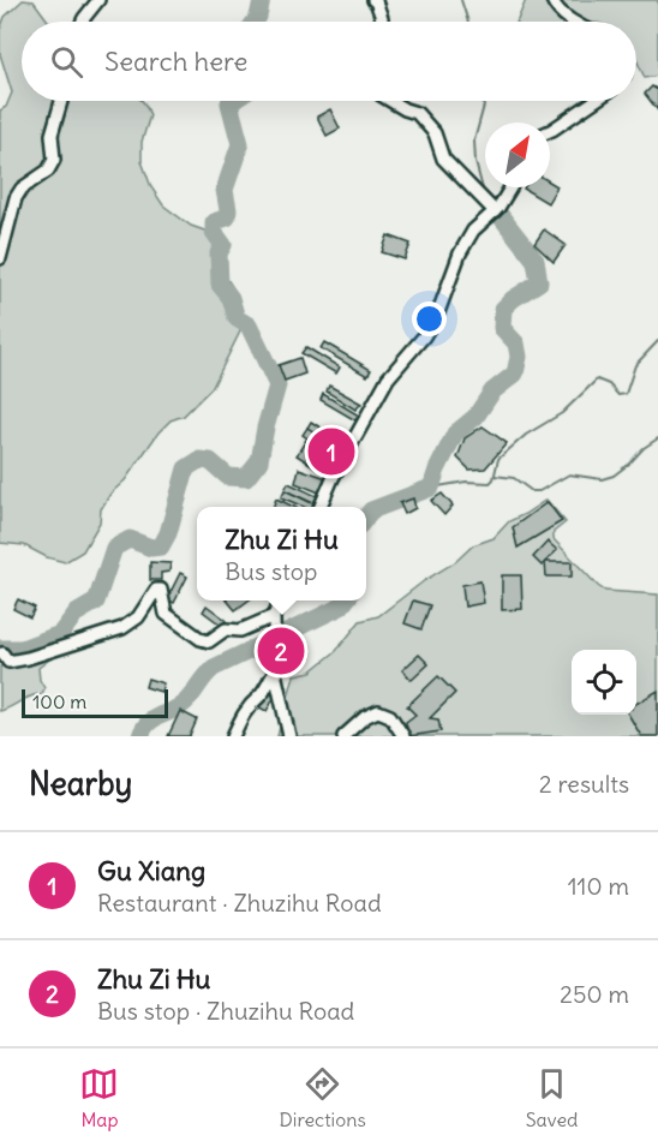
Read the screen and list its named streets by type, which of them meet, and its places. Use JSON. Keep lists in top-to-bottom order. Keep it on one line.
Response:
{"scale_bar":"100 m","north":"top right","page":{"search":"Search here","pins":["1","2"],"popup":["Zhu Zi Hu","Bus stop"],"scale":"100 m","heading":["Nearby","2 results"],"list":[{"mark":"1","name":"Gu Xiang","note":"Restaurant · Zhuzihu Road","value":"110 m"},{"mark":"2","name":"Zhu Zi Hu","note":"Bus stop · Zhuzihu Road","value":"250 m"}],"nav":["Map","Directions","Saved"]}}
